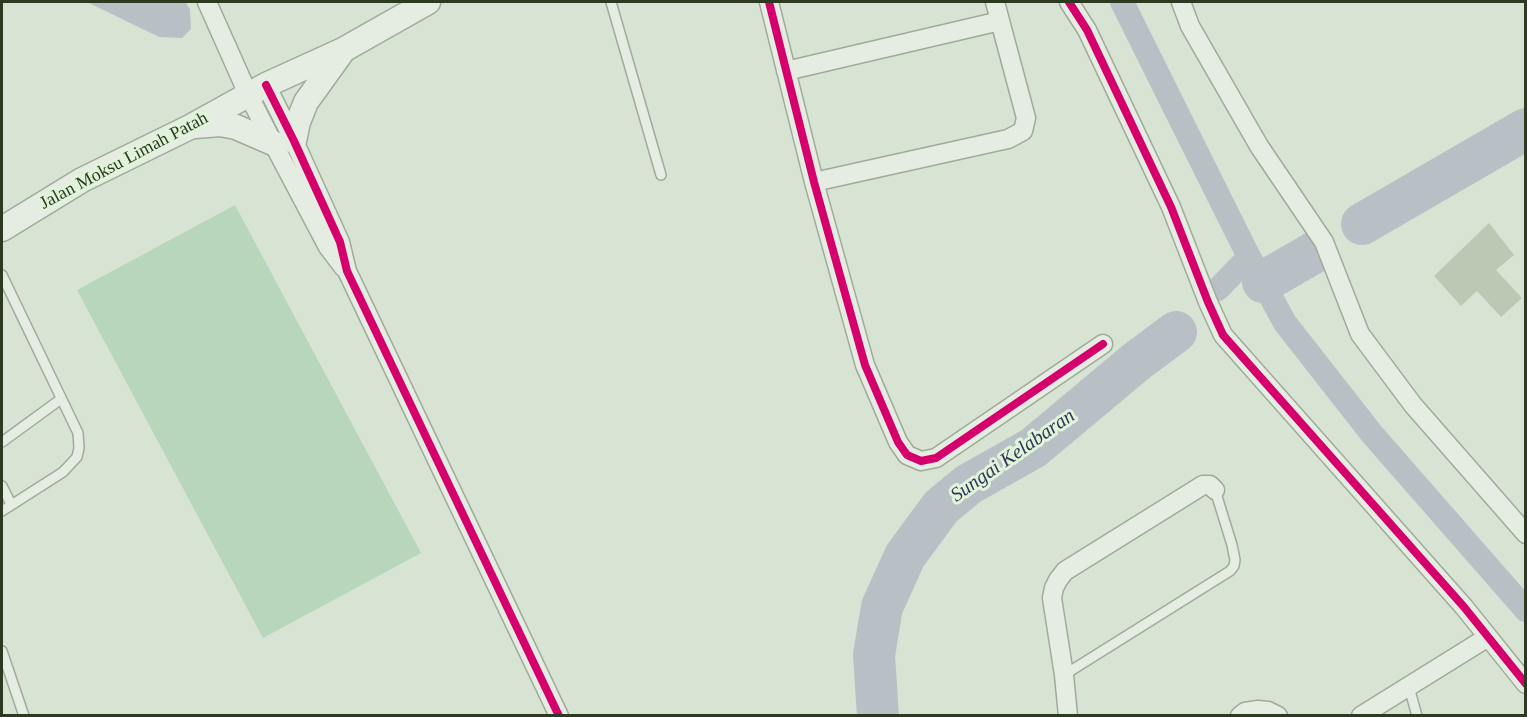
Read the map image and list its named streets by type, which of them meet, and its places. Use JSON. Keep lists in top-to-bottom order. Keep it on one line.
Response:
{"streets":{"street":["Jalan Moksu Limah Patah"]},"water":["Sungai Kelabaran"]}
